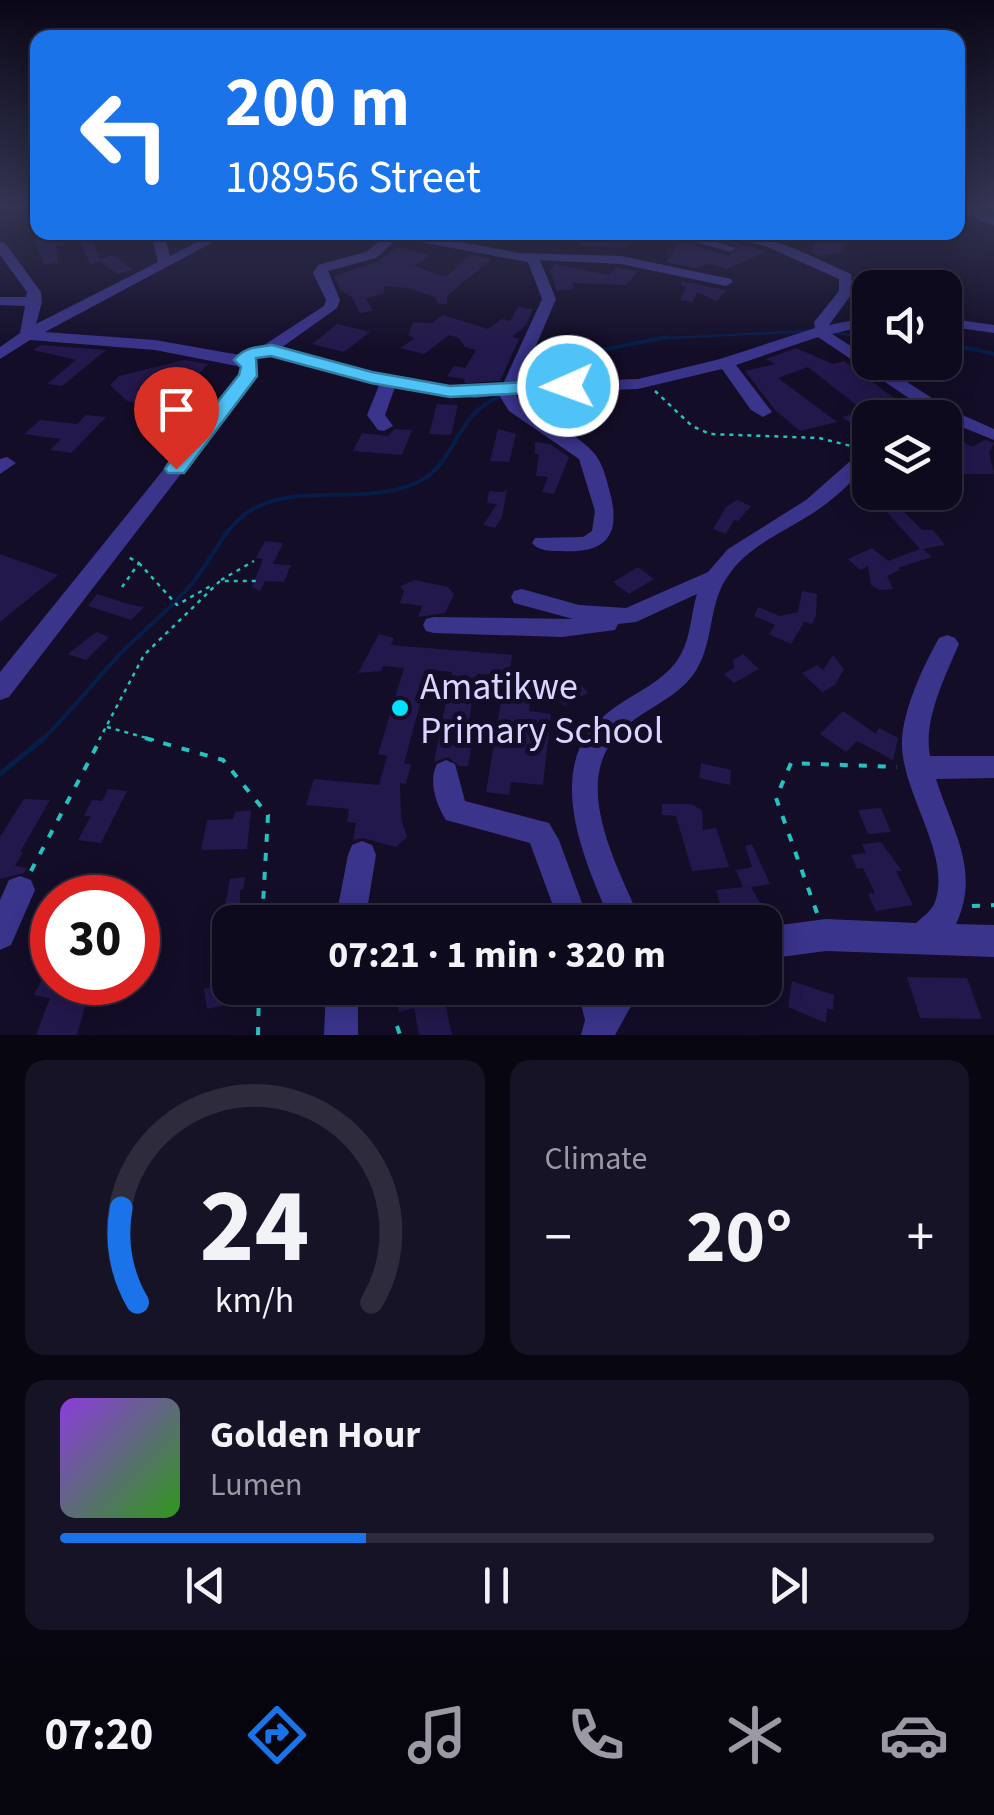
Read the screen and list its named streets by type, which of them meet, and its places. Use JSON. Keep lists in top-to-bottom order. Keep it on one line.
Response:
{"places":["Amatikwe Primary School"],"page":{"turn":["200 m","108956 Street"],"limit":"30","trip":"07:21 · 1 min · 320 m","tile":"Climate","heat":["−","20°","+"],"song":["Golden Hour","Lumen"],"tabs":"07:20","gauge":["24","km/h"]}}
